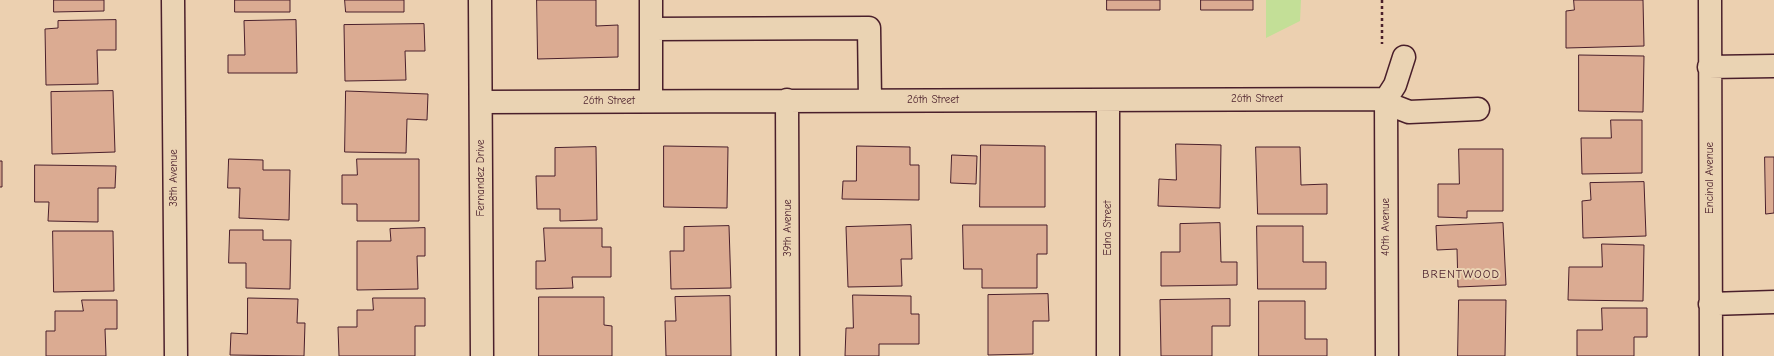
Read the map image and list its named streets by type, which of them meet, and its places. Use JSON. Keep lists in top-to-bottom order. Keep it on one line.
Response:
{"streets":{"street":["26th Street","38th Avenue","Fernandez Drive","Encinal Avenue","40th Avenue","39th Avenue","Edna Street"]},"crossings":[["26th Street","Fernandez Drive"],["26th Street","40th Avenue"],["26th Street","39th Avenue"],["26th Street","Edna Street"]],"districts":["BRENTWOOD"]}
